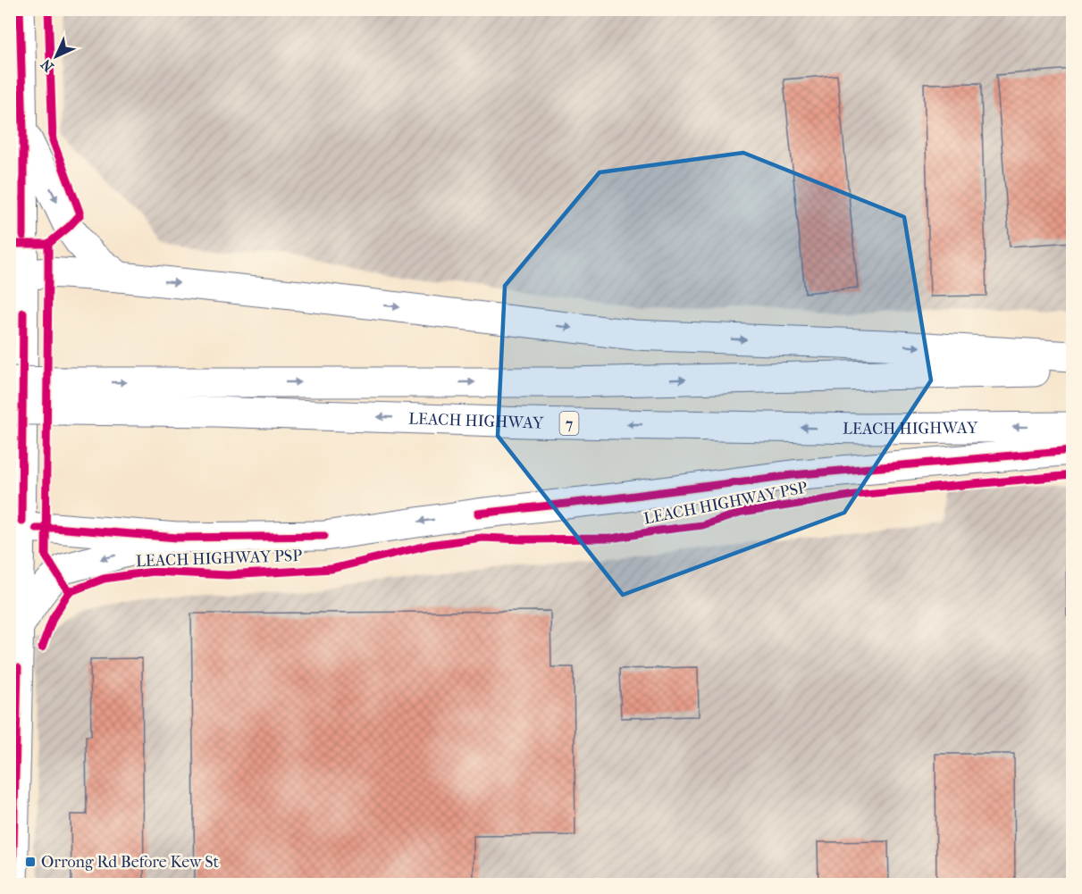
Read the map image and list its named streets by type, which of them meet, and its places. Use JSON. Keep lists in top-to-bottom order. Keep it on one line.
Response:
{"streets":{"highway":["LEACH HIGHWAY","7"],"cycle path":["LEACH HIGHWAY PSP"]},"places":{"transit":["Orrong Rd Before Kew St"]},"north":"bottom left"}
